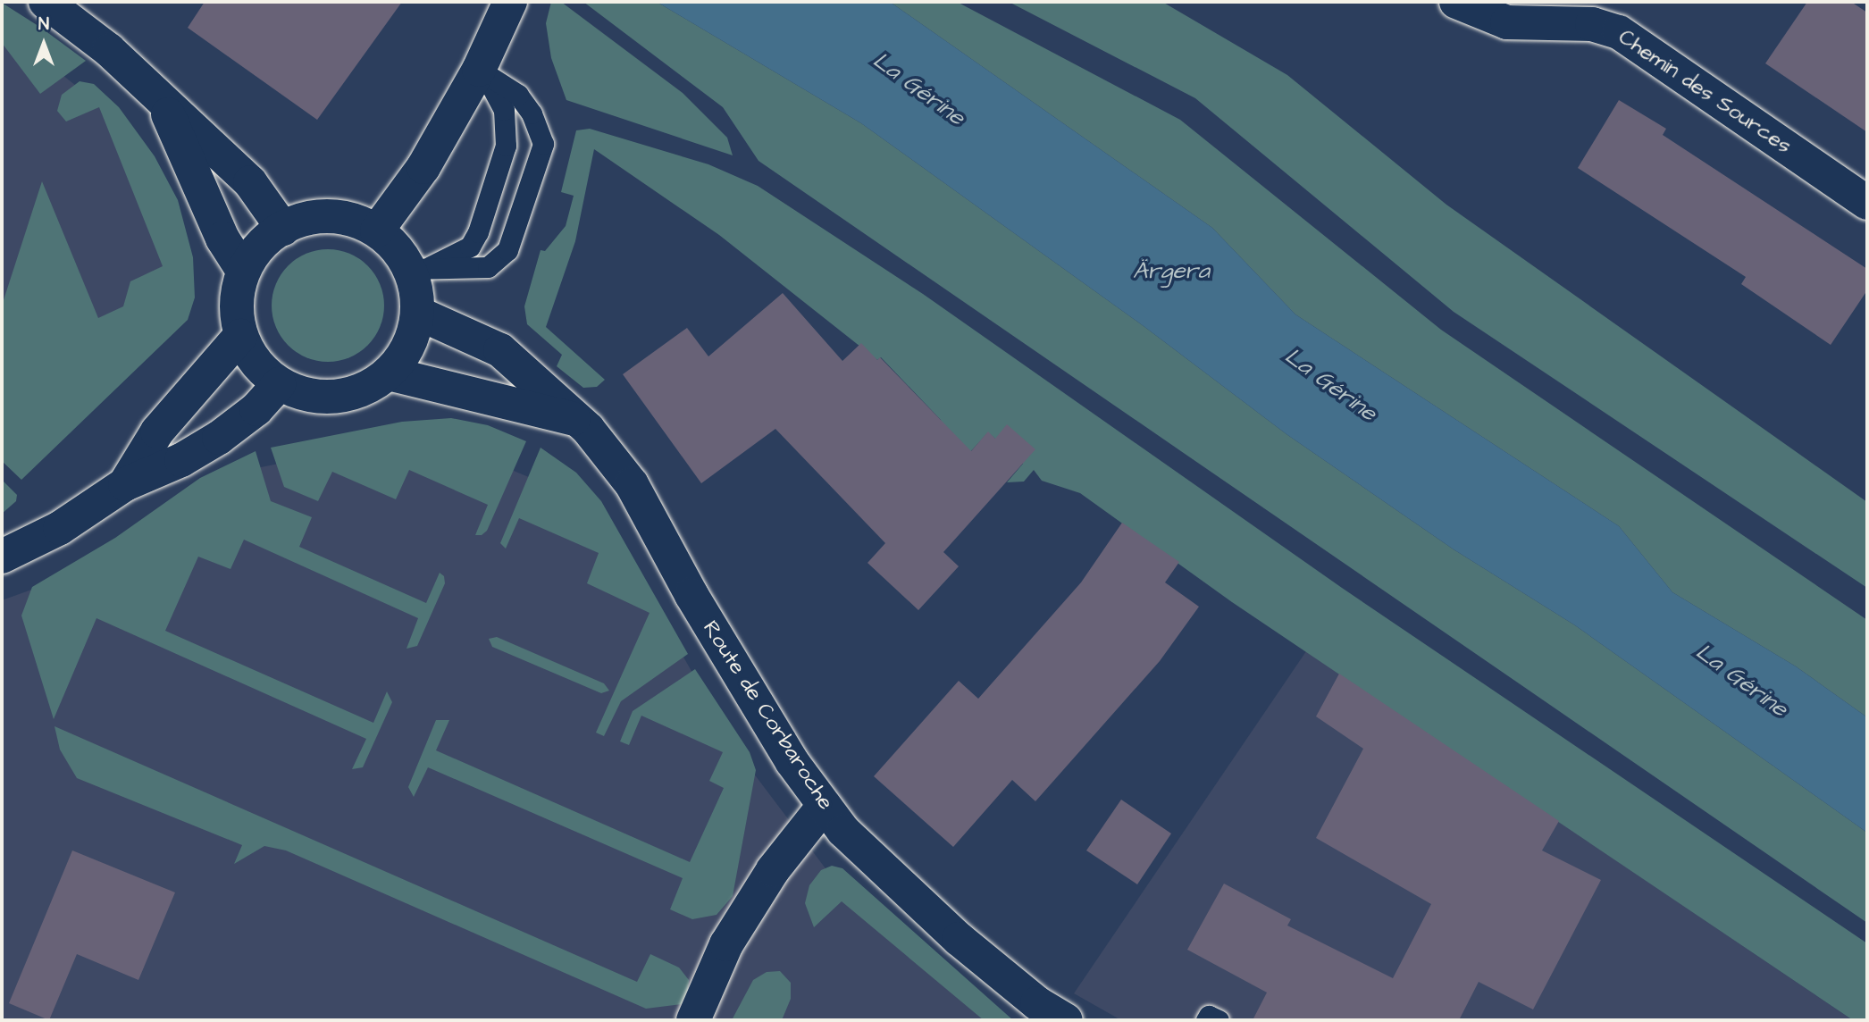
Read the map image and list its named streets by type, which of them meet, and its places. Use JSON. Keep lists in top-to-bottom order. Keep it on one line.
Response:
{"streets":{"street":["Chemin des Sources","Route de Corbaroche"]},"water":["La Gérine","Ärgera"],"north":"top"}
